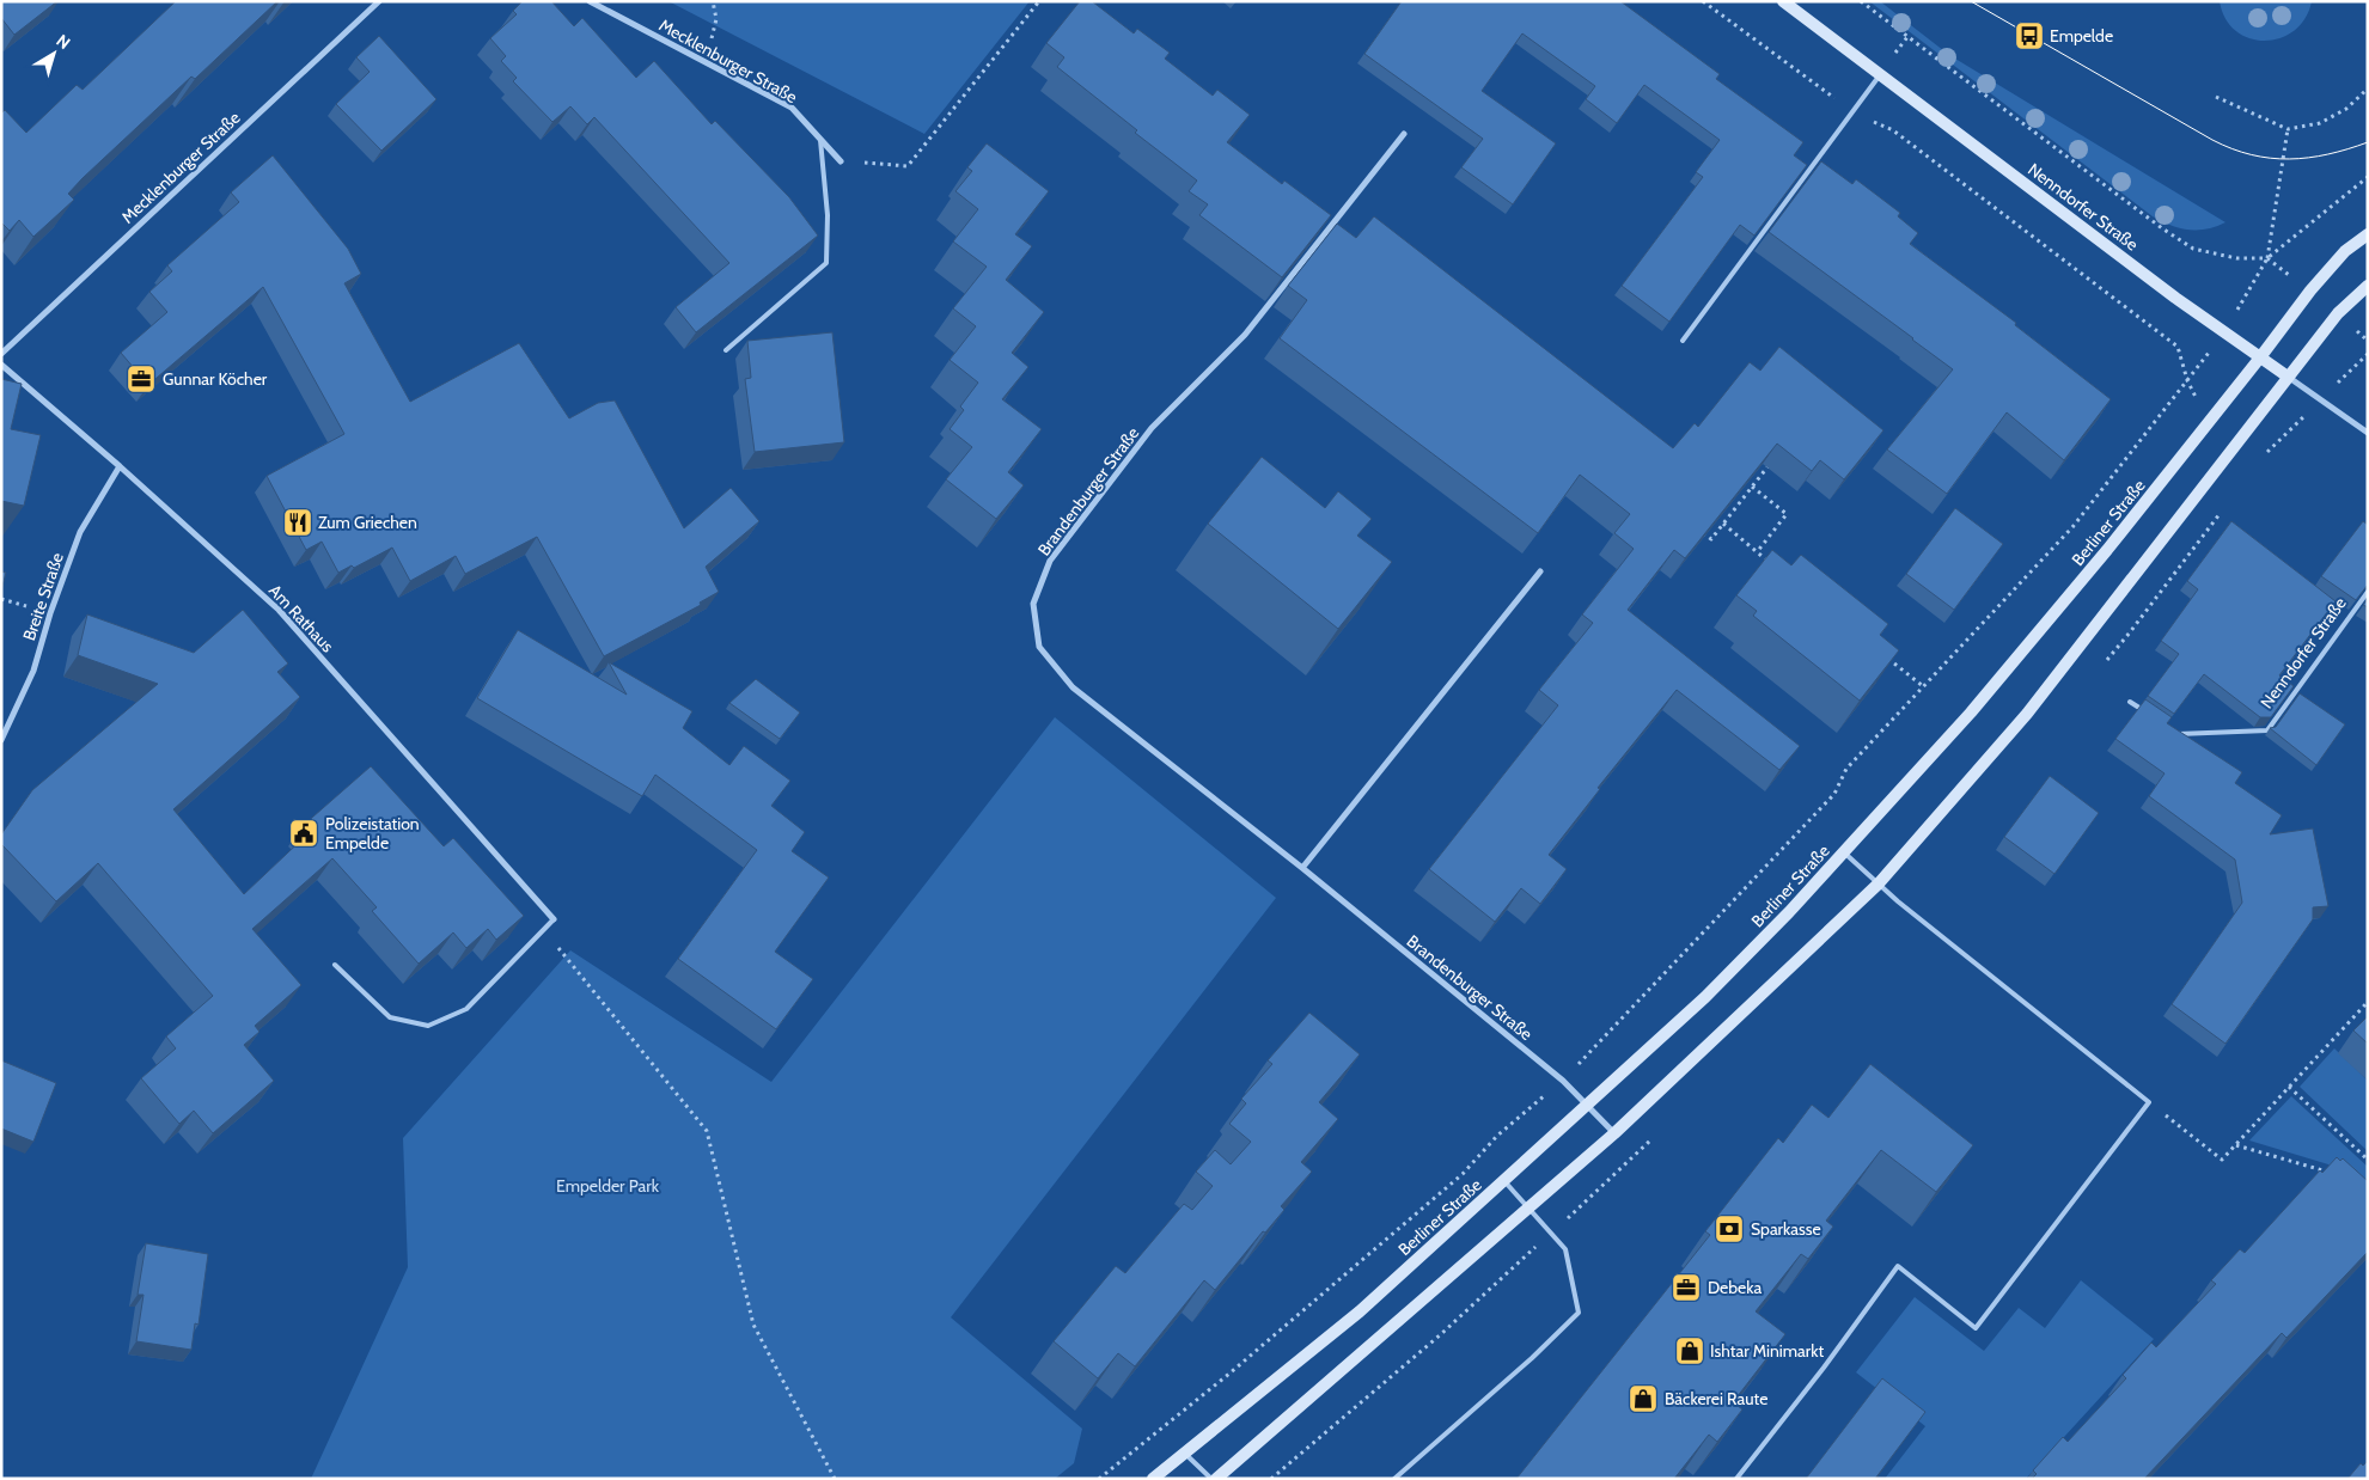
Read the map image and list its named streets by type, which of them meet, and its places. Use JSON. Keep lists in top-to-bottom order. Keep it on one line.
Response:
{"streets":{"street":["Mecklenburger Straße","Nenndorfer Straße","Brandenburger Straße","Berliner Straße","Breite Straße","Am Rathaus"]},"crossings":[["Nenndorfer Straße","Berliner Straße"],["Brandenburger Straße","Berliner Straße"],["Breite Straße","Am Rathaus"]],"parks":["Empelder Park"],"places":{"bus stop":["Empelde"],"office":["Gunnar Köcher","Debeka"],"restaurant":["Zum Griechen"],"public building":["Polizeistation Empelde"],"bank":["Sparkasse"],"shop":["Ishtar Minimarkt","Bäckerei Raute"]},"north":"top right"}
